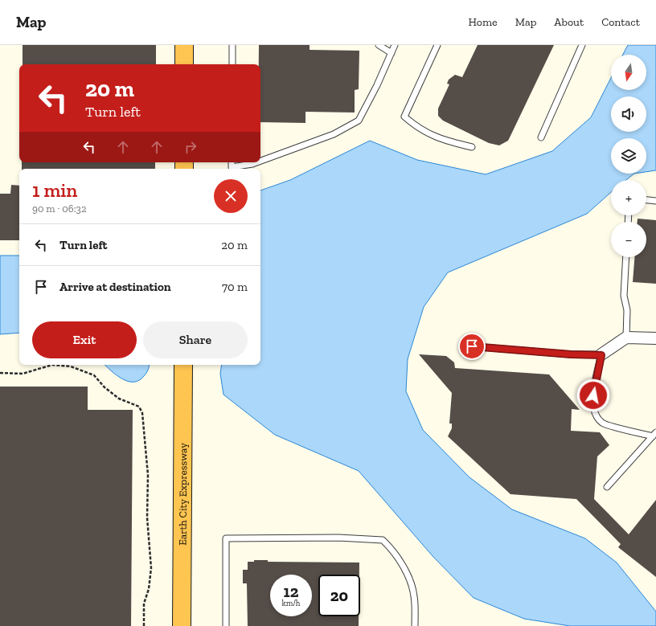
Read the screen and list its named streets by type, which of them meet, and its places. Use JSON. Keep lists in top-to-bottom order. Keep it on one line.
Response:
{"streets":{"highway":["Earth City Expressway"]},"north":"bottom","page":{"header":"Map","nav":["Home","Map","About","Contact"],"map_buttons":["+","−"],"turn":["20 m","Turn left"],"heading":["1 min","90 m · 06:32"],"list":[{"name":"Turn left","value":"20 m"},{"name":"Arrive at destination","value":"70 m"}],"buttons":["Exit","Share"],"speed":"12 km/h","limit":"20"}}
